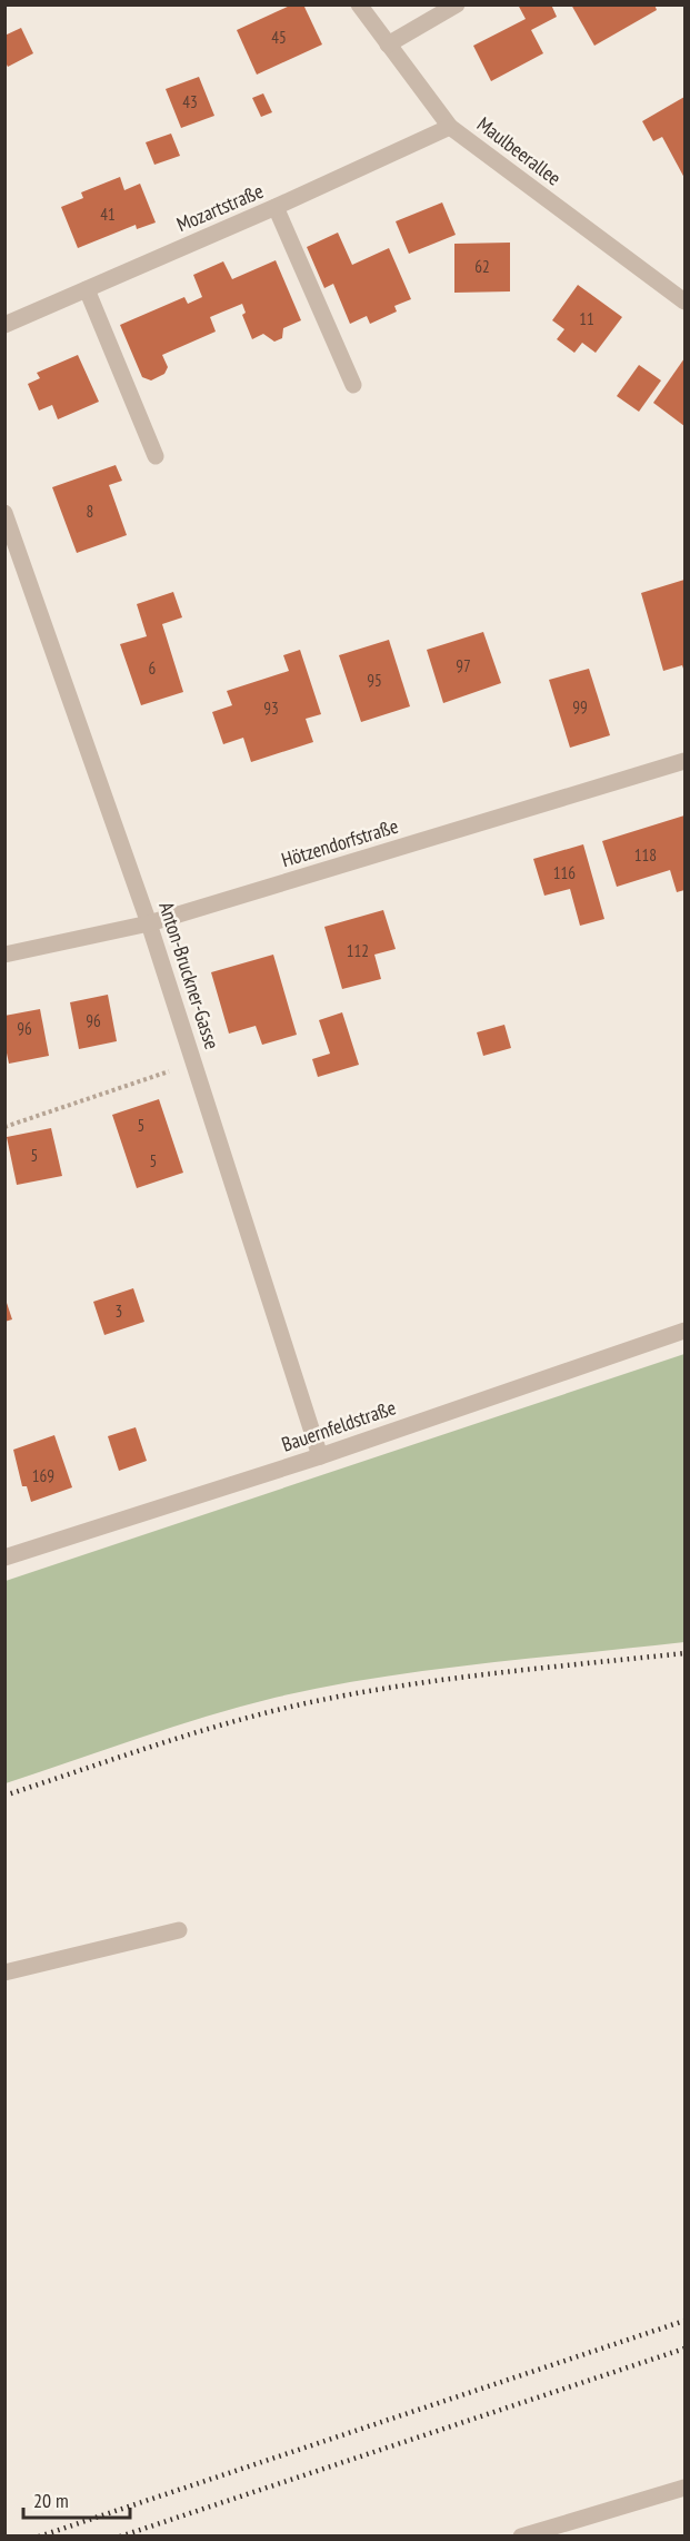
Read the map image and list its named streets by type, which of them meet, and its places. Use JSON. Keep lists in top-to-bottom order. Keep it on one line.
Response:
{"streets":{"street":["Maulbeerallee","Mozartstraße","Hötzendorfstraße","Anton-Bruckner-Gasse","Bauernfeldstraße"]},"crossings":[["Maulbeerallee","Mozartstraße"],["Hötzendorfstraße","Anton-Bruckner-Gasse"],["Anton-Bruckner-Gasse","Bauernfeldstraße"]],"house_numbers":["45","43","41","62","11","8","97","6","95","99","93","118","116","112","96","96","5","5","5","3","169"],"scale_bar":"20 m"}
